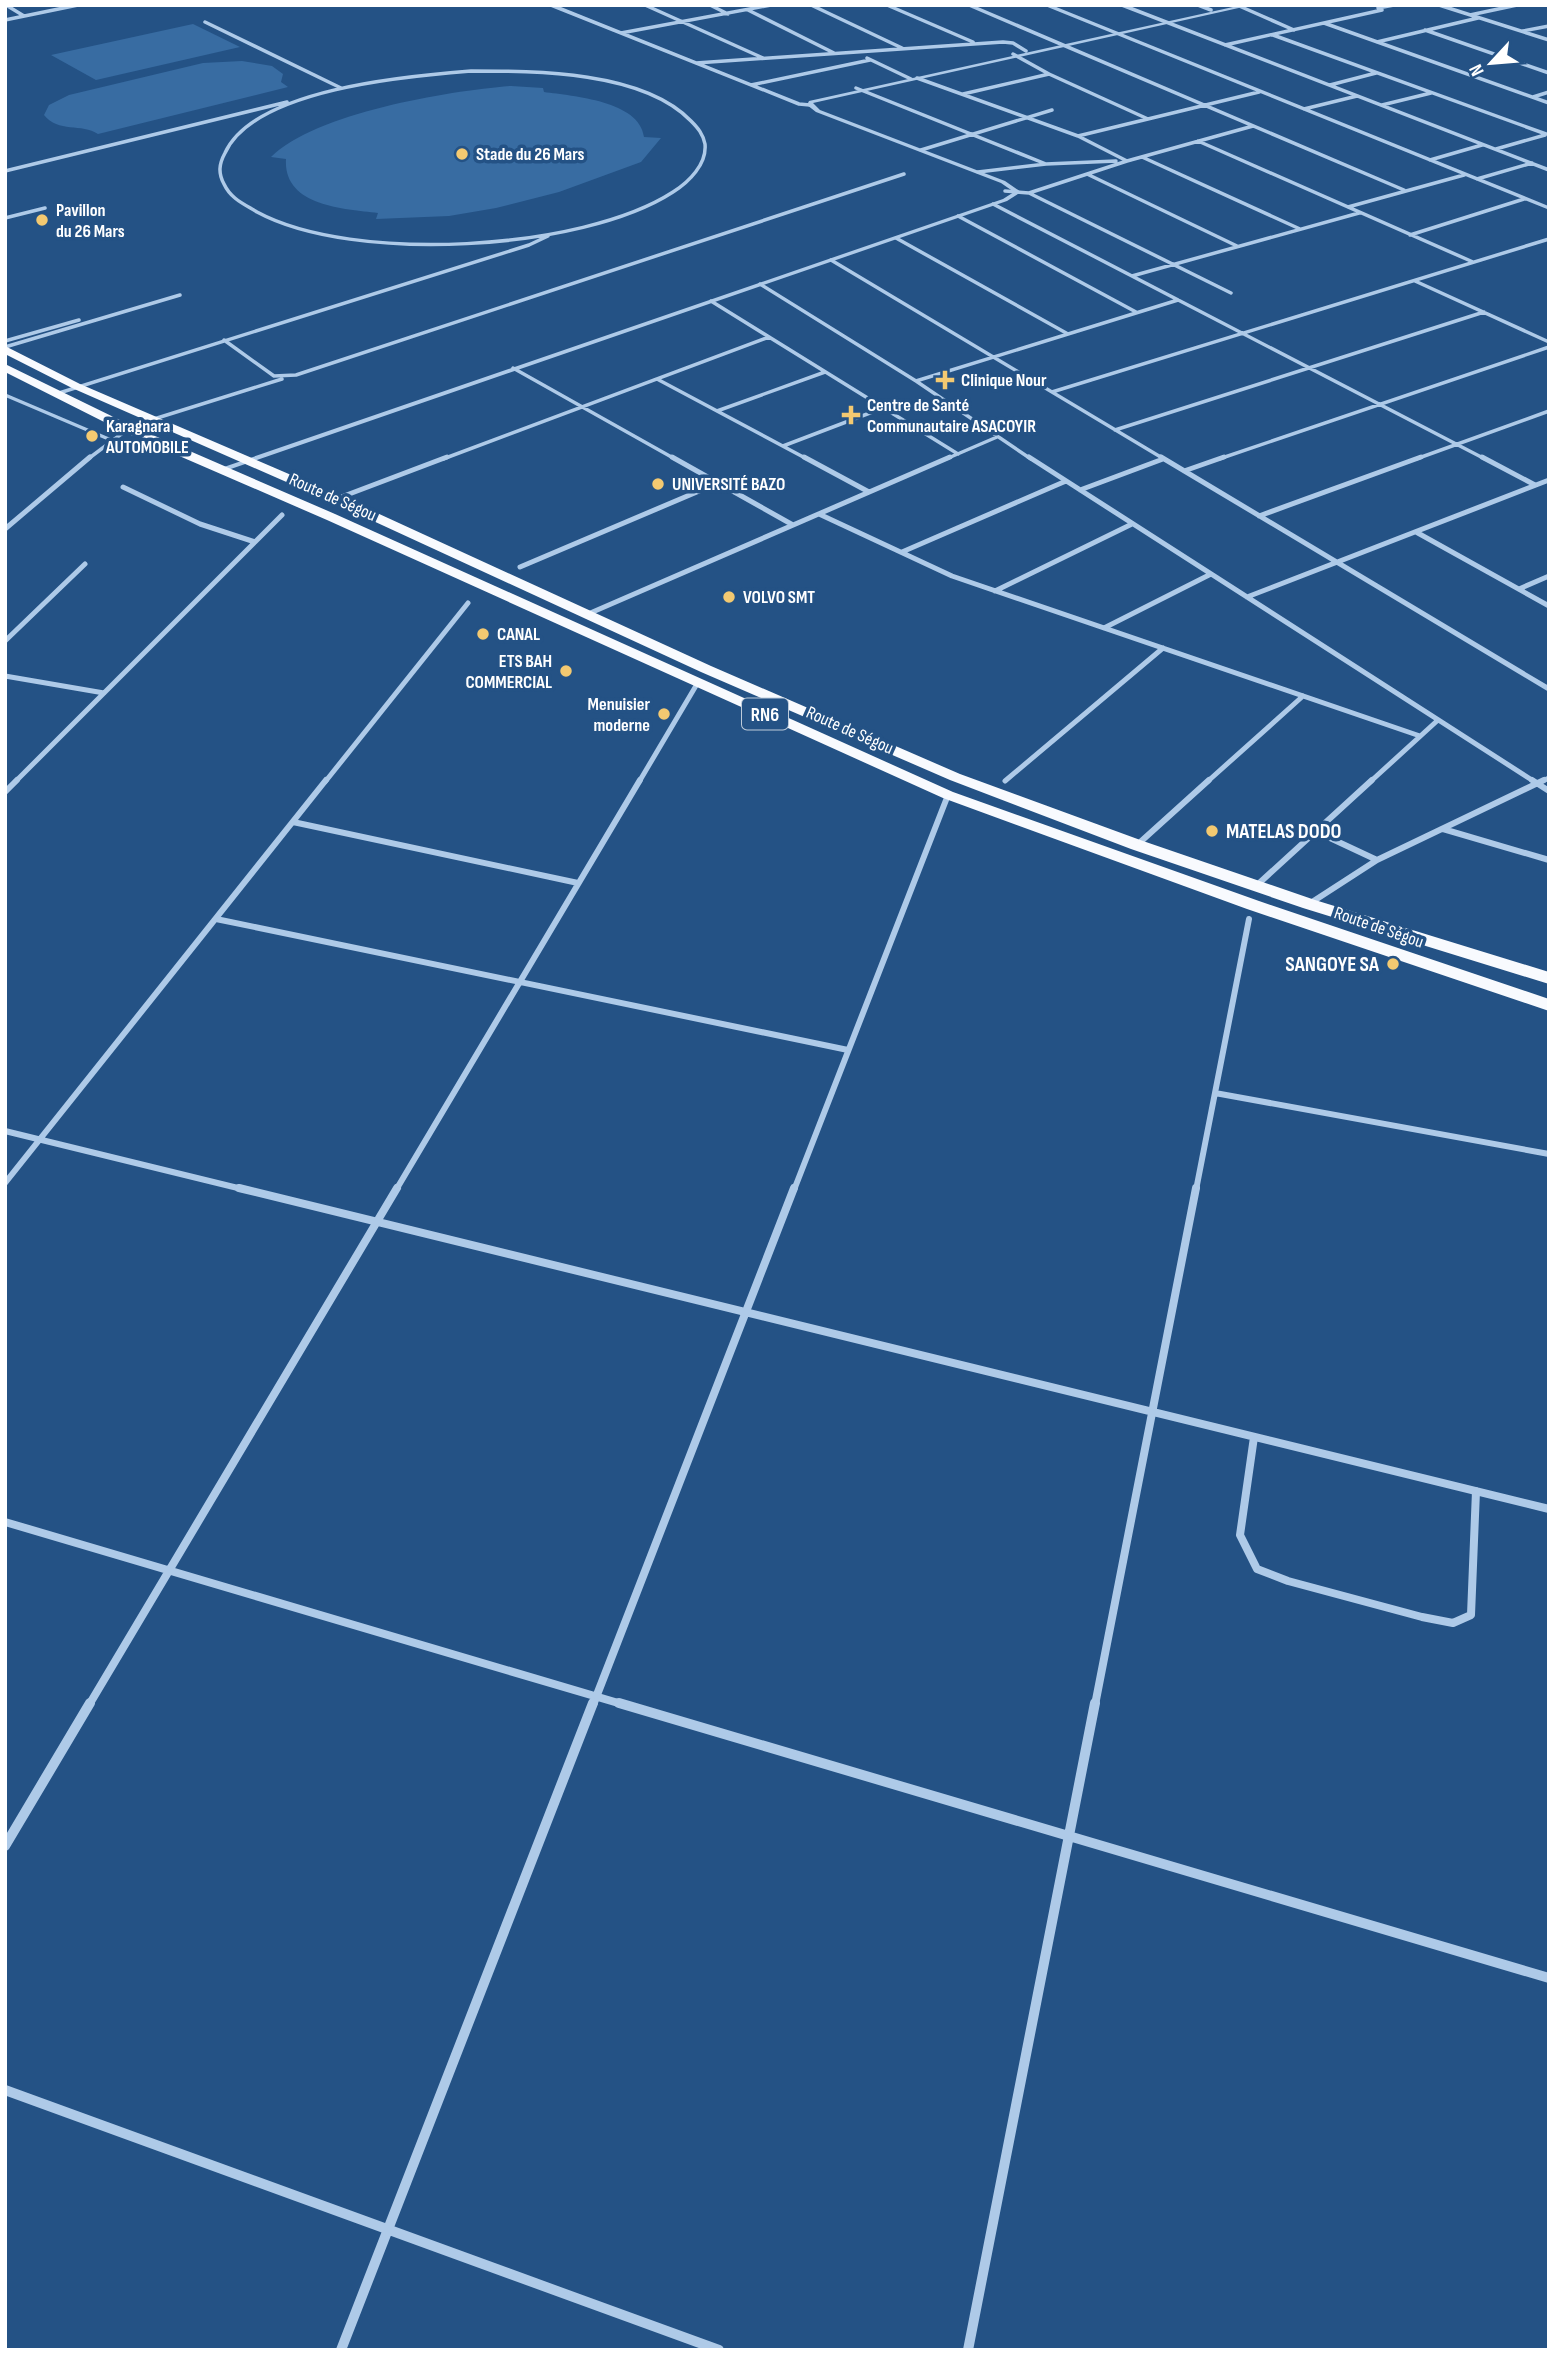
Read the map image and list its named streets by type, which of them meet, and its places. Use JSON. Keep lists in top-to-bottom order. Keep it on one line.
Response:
{"streets":{"highway":["Route de Ségou","RN6"]},"places":{"other":["Stade du 26 Mars","Pavillon du 26 Mars","Karagnara AUTOMOBILE","UNIVERSITÉ BAZO","VOLVO SMT","CANAL","ETS BAH COMMERCIAL","Menuisier moderne","MATELAS DODO","SANGOYE SA"],"health":["Clinique Nour","Centre de Santé Communautaire ASACOYIR"]},"north":"bottom left"}
